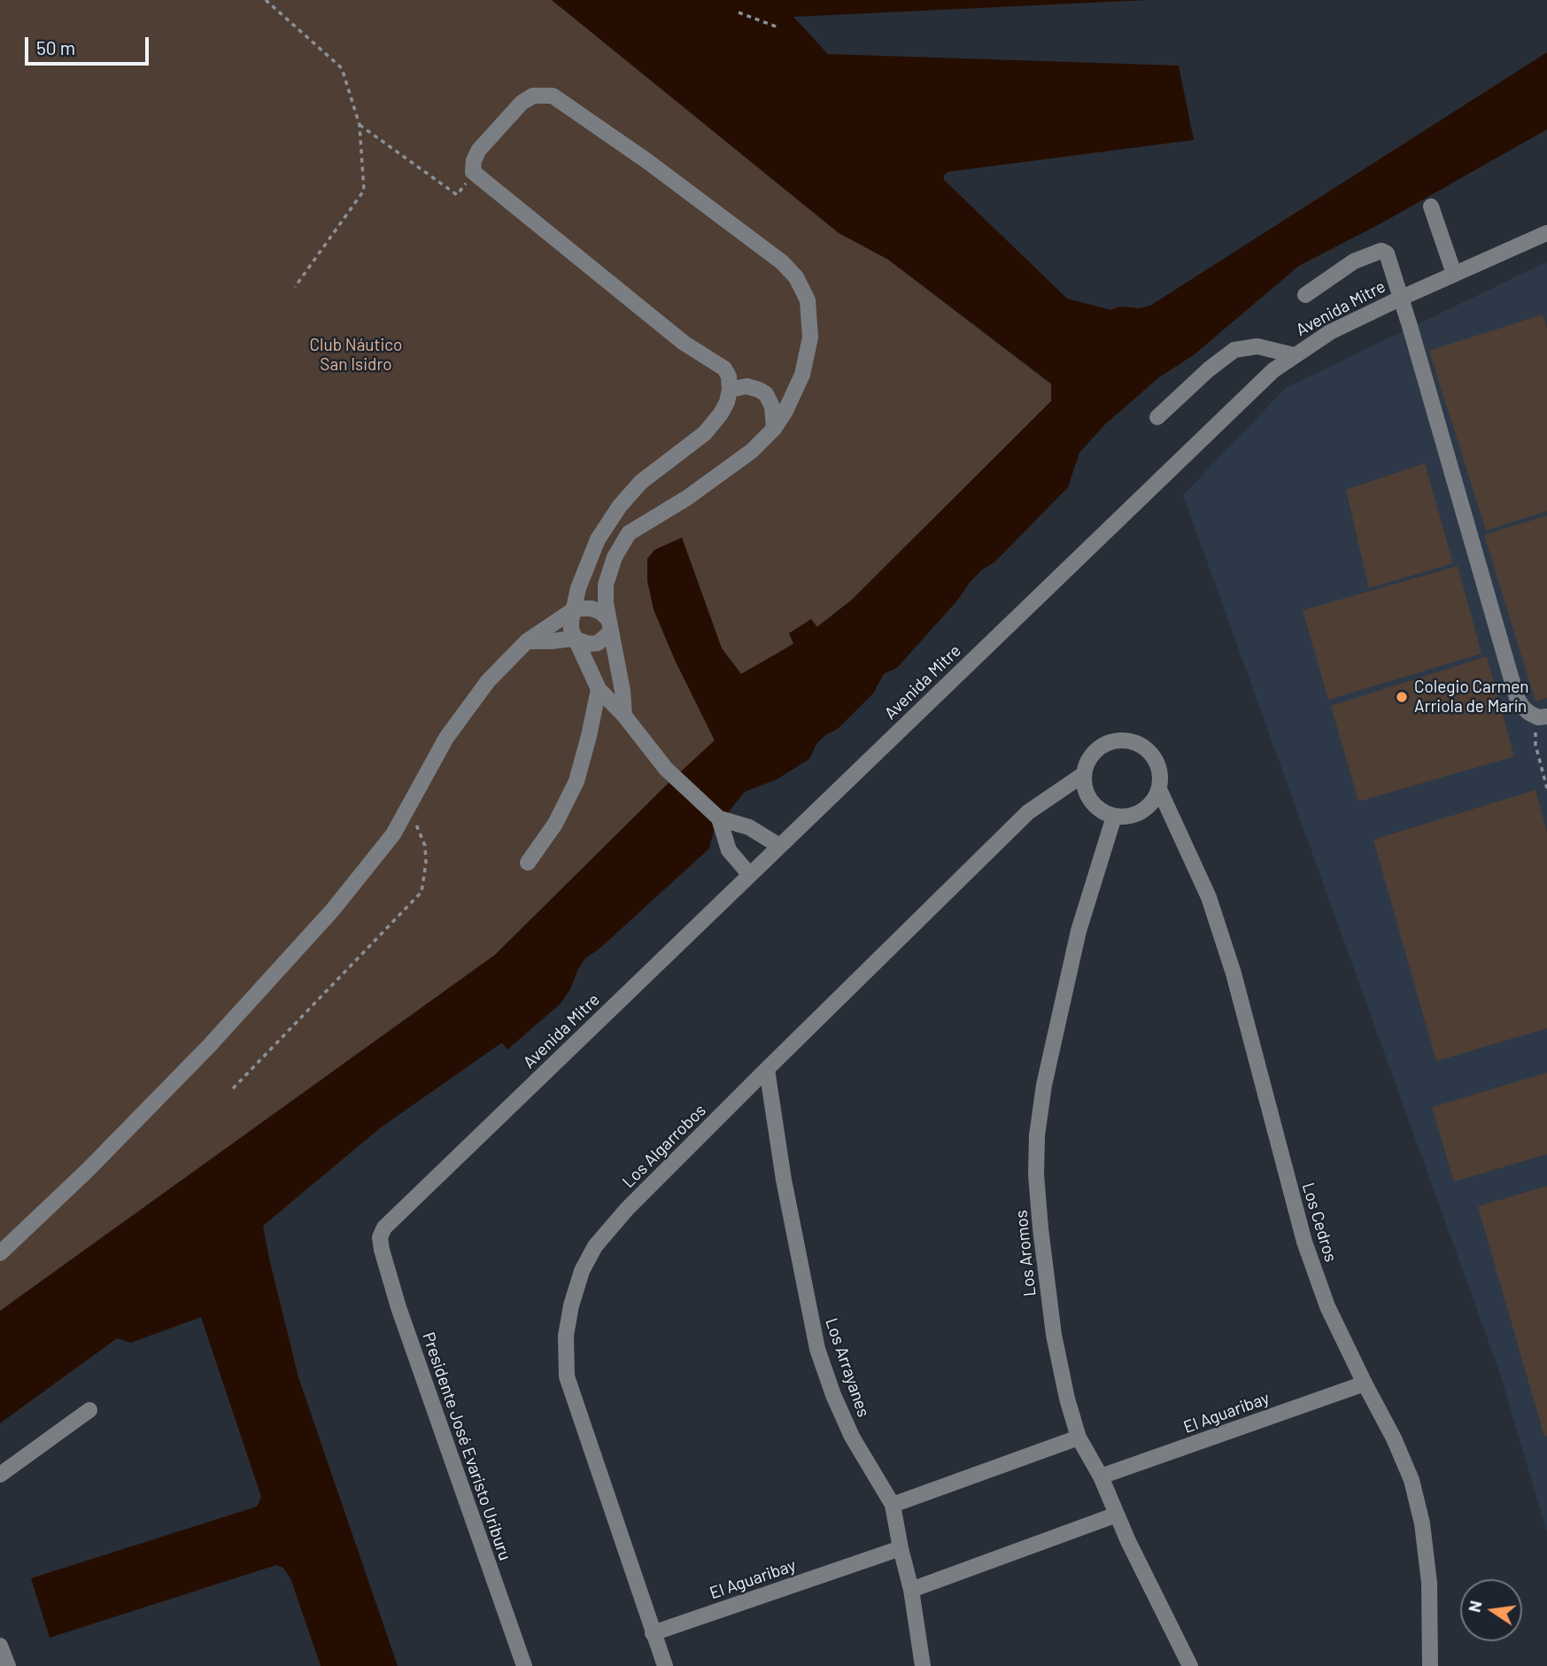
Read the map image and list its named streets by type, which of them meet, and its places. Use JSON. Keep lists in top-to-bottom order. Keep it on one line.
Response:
{"streets":{"street":["Avenida Mitre","Los Algarrobos","Los Cedros","Los Aromos","Los Arrayanes","El Aguaribay","Presidente José Evaristo Uriburu"]},"crossings":[["Avenida Mitre","Presidente José Evaristo Uriburu"],["Los Algarrobos","Los Cedros"],["Los Algarrobos","Los Aromos"],["Los Algarrobos","Los Arrayanes"],["Los Algarrobos","El Aguaribay"],["Los Cedros","Los Aromos"],["Los Cedros","El Aguaribay"],["Los Aromos","El Aguaribay"],["Los Arrayanes","El Aguaribay"]],"parks":["Club Náutico San Isidro"],"places":["Colegio Carmen Arriola de Marín"],"scale_bar":"50 m","north":"left"}
